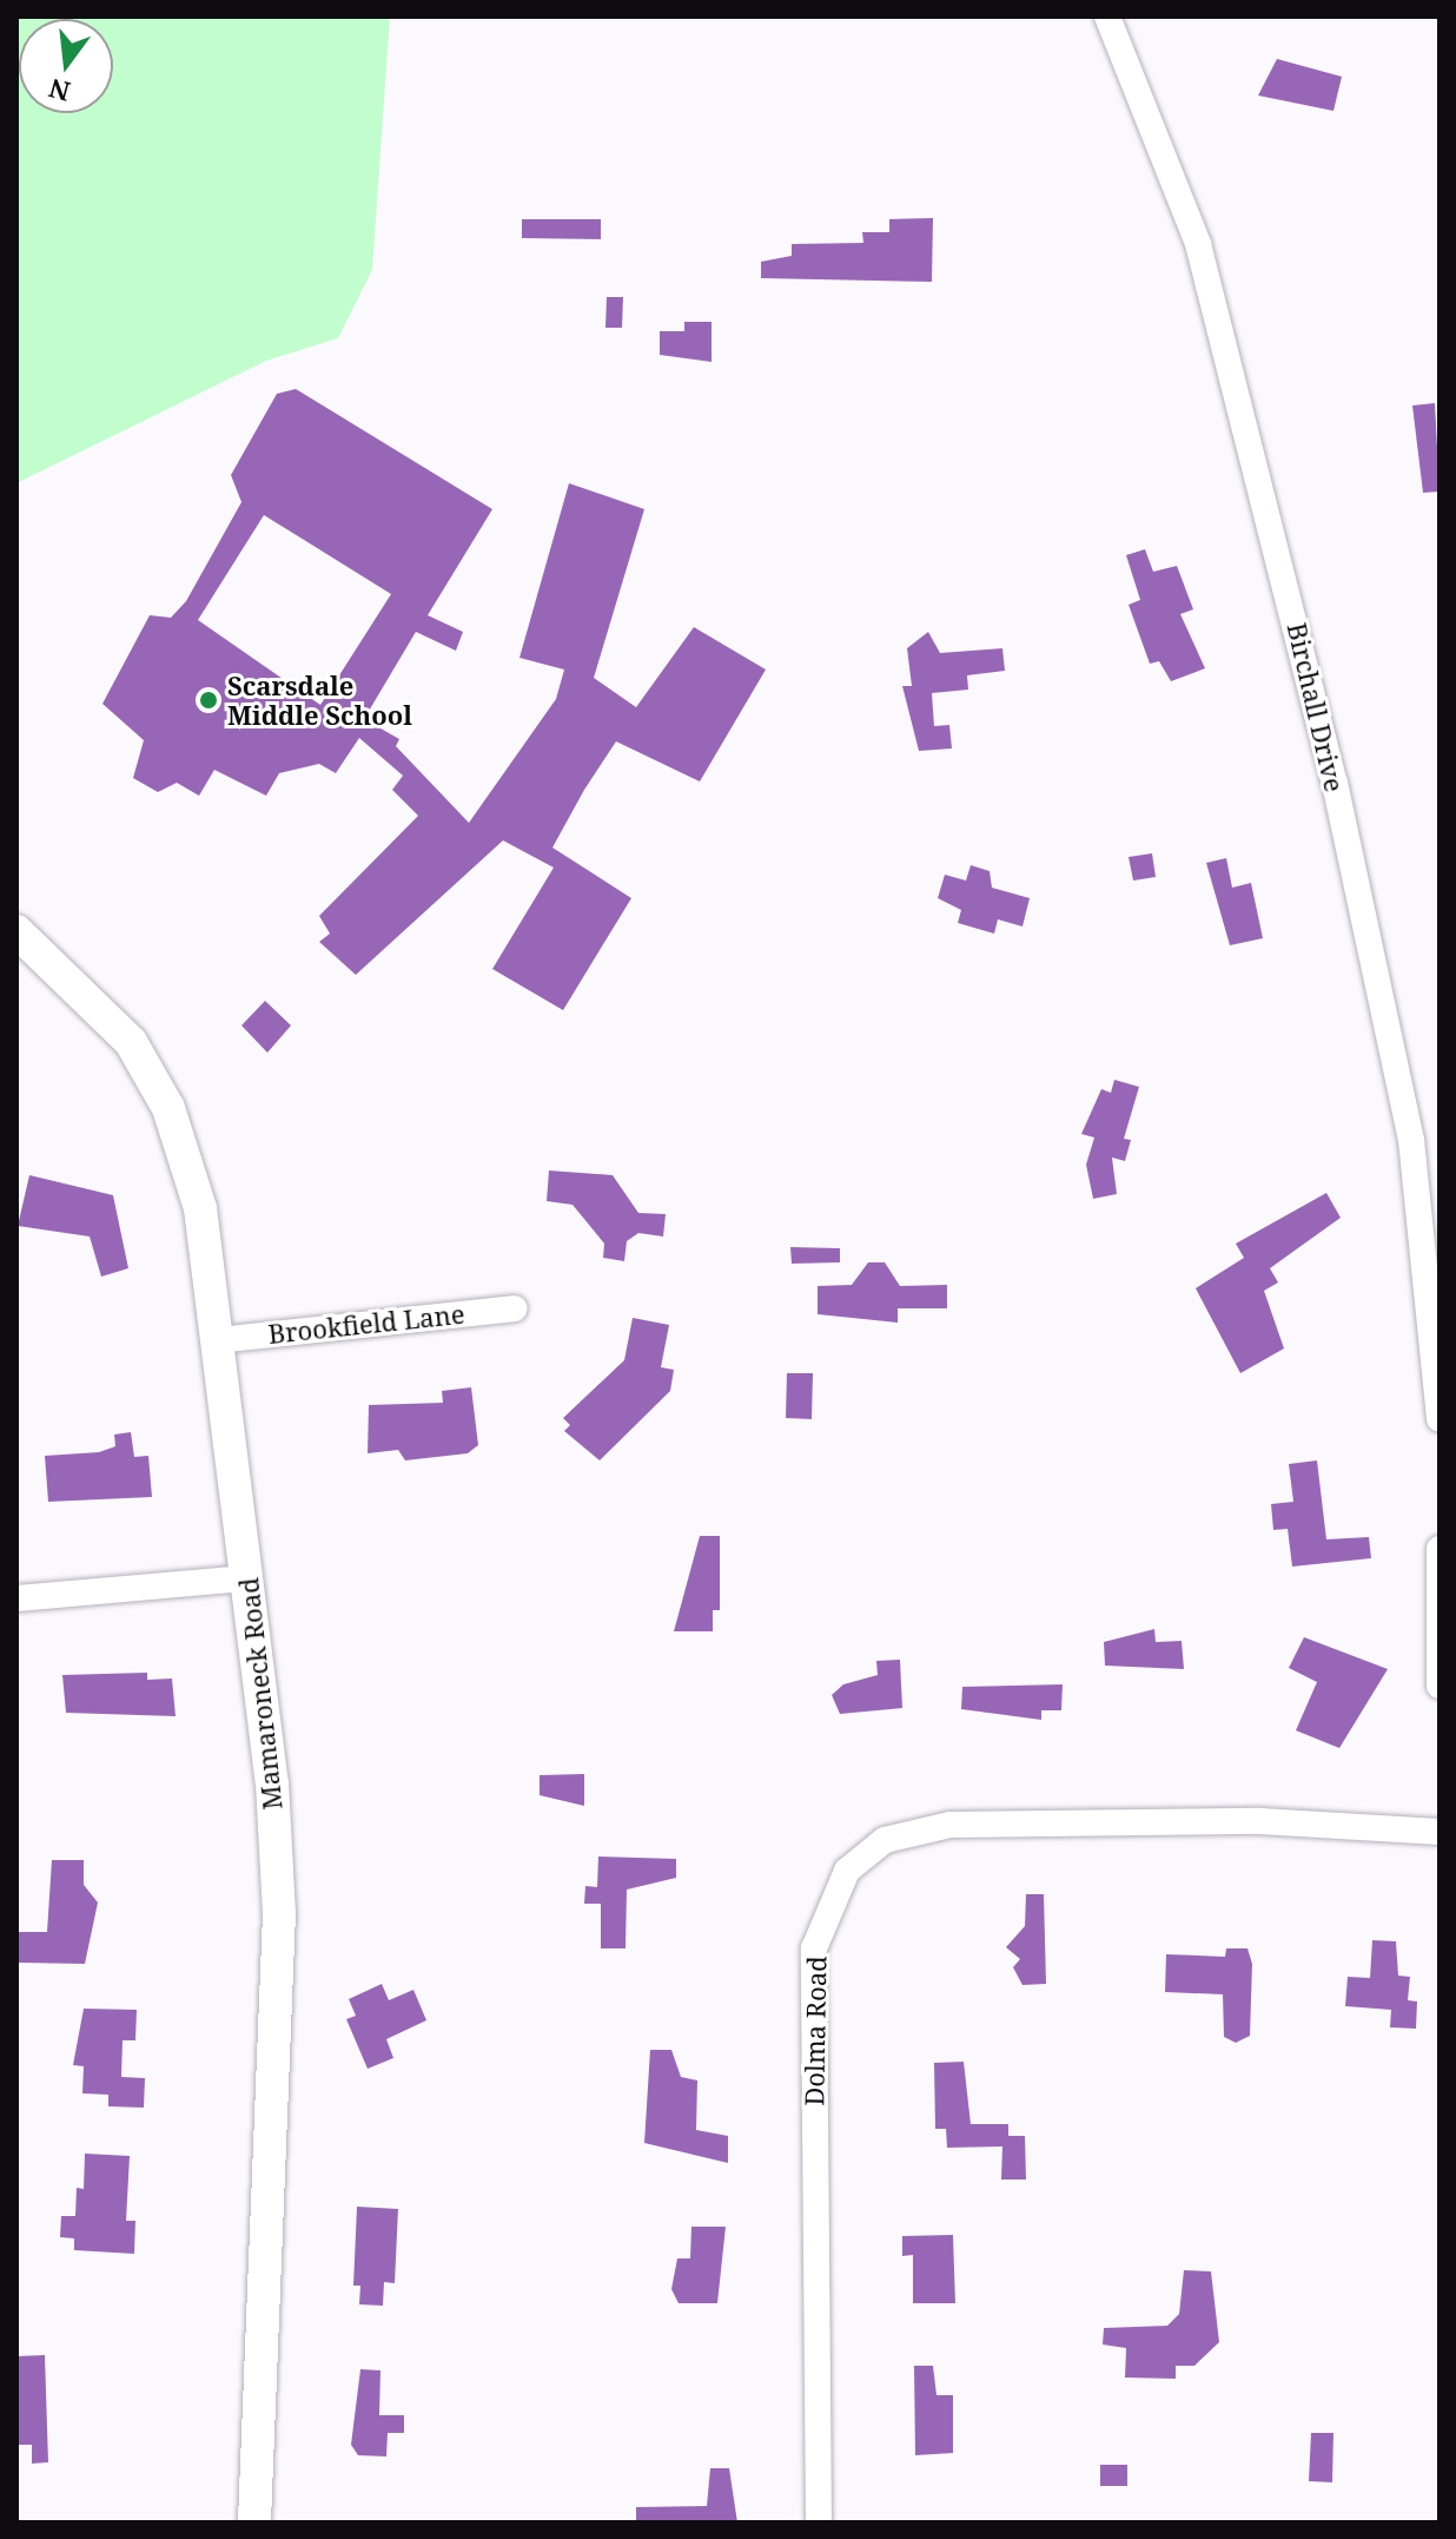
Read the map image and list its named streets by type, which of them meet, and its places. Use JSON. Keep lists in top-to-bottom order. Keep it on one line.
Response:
{"streets":{"street":["Birchall Drive","Brookfield Lane","Mamaroneck Road","Dolma Road"]},"crossings":[["Brookfield Lane","Mamaroneck Road"]],"places":["Scarsdale Middle School"],"north":"bottom"}
